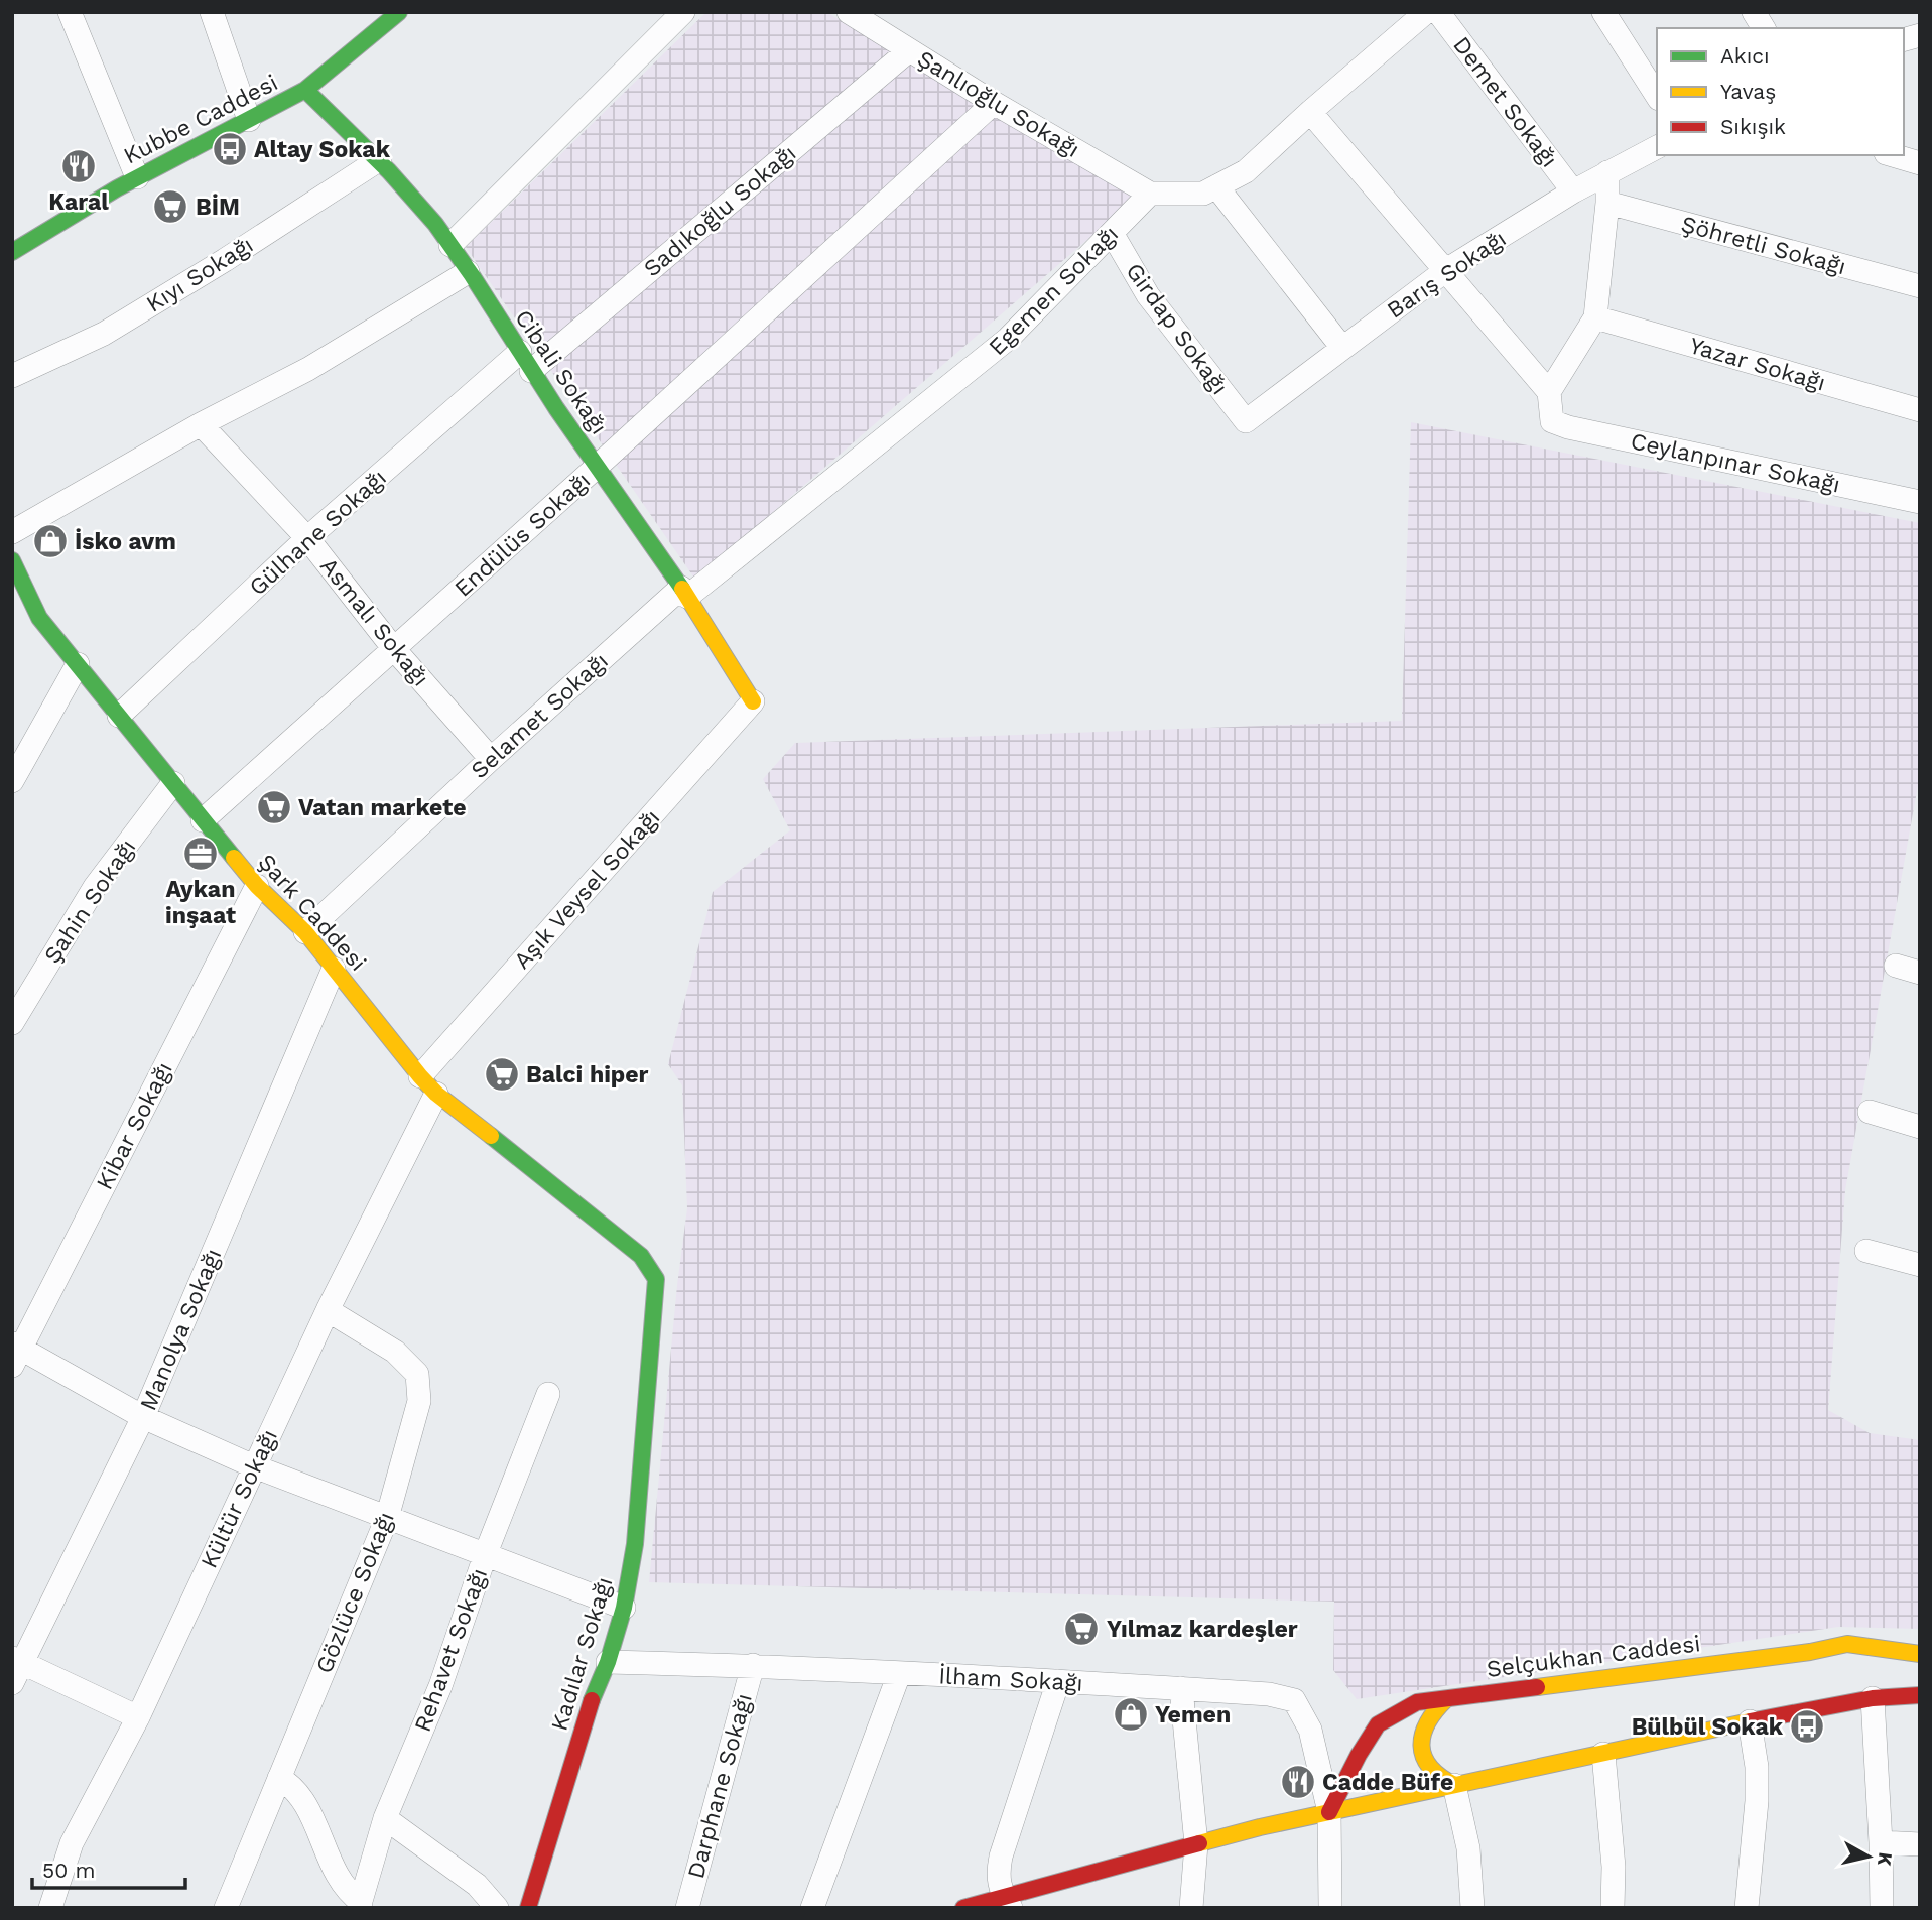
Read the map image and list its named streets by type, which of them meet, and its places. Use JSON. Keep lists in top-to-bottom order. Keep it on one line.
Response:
{"streets":{"street":["Demet Sokağı","Şanlıoğlu Sokağı","Kubbe Caddesi","Sadıkoğlu Sokağı","Şöhretli Sokağı","Kıyı Sokağı","Barış Sokağı","Egemen Sokağı","Girdap Sokağı","Yazar Sokağı","Cibali Sokağı","Ceylanpınar Sokağı","Gülhane Sokağı","Endülüs Sokağı","Asmalı Sokağı","Selamet Sokağı","Aşık Veysel Sokağı","Şahin Sokağı","Şark Caddesi","Kibar Sokağı","Manolya Sokağı","Kültür Sokağı","Gözlüce Sokağı","Rehavet Sokağı","Kadılar Sokağı","Selçukhan Caddesi","İlham Sokağı","Darphane Sokağı"]},"crossings":[["Demet Sokağı","Barış Sokağı"],["Şanlıoğlu Sokağı","Sadıkoğlu Sokağı"],["Şanlıoğlu Sokağı","Egemen Sokağı"],["Şanlıoğlu Sokağı","Endülüs Sokağı"],["Kubbe Caddesi","Cibali Sokağı"],["Sadıkoğlu Sokağı","Cibali Sokağı"],["Sadıkoğlu Sokağı","Gülhane Sokağı"],["Kıyı Sokağı","Cibali Sokağı"],["Barış Sokağı","Girdap Sokağı"],["Egemen Sokağı","Girdap Sokağı"],["Egemen Sokağı","Cibali Sokağı"],["Egemen Sokağı","Selamet Sokağı"],["Cibali Sokağı","Gülhane Sokağı"],["Cibali Sokağı","Endülüs Sokağı"],["Cibali Sokağı","Selamet Sokağı"],["Cibali Sokağı","Aşık Veysel Sokağı"],["Gülhane Sokağı","Asmalı Sokağı"],["Gülhane Sokağı","Şark Caddesi"],["Endülüs Sokağı","Asmalı Sokağı"],["Endülüs Sokağı","Şark Caddesi"],["Asmalı Sokağı","Selamet Sokağı"],["Selamet Sokağı","Şark Caddesi"],["Aşık Veysel Sokağı","Şark Caddesi"],["Şahin Sokağı","Şark Caddesi"],["Şark Caddesi","Kibar Sokağı"],["Şark Caddesi","Manolya Sokağı"],["Şark Caddesi","Kültür Sokağı"],["Şark Caddesi","Kadılar Sokağı"],["Kültür Sokağı","Gözlüce Sokağı"],["Kadılar Sokağı","İlham Sokağı"],["Selçukhan Caddesi","İlham Sokağı"],["İlham Sokağı","Darphane Sokağı"]],"places":{"bus stop":["Altay Sokak","Bülbül Sokak"],"restaurant":["Karal","Cadde Büfe"],"supermarket":["BİM","Vatan markete","Balci hiper","Yılmaz kardeşler"],"shop":["İsko avm","Yemen"],"office":["Aykan inşaat"]},"legend":["Akıcı","Yavaş","Sıkışık"],"scale_bar":"50 m","north":"right"}
